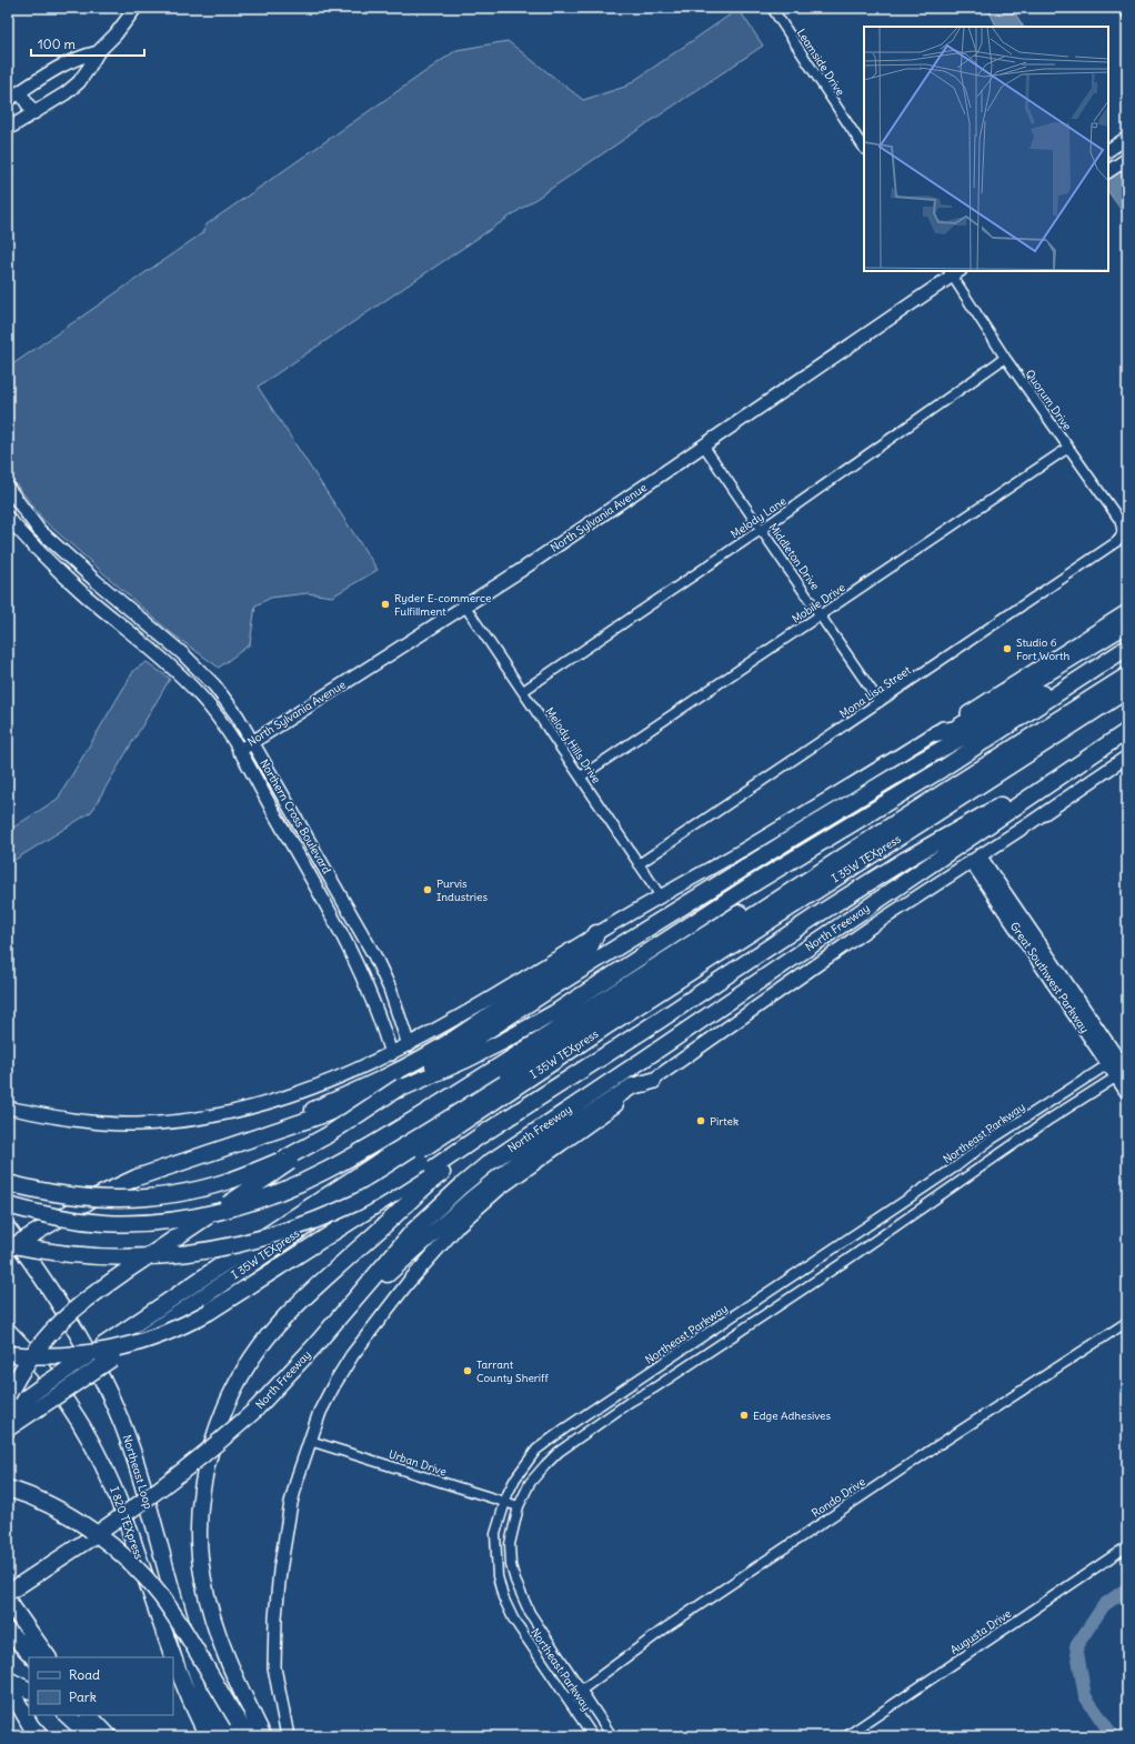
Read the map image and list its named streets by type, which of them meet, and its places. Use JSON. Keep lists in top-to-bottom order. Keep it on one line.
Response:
{"streets":{"highway":["I 35W TEXpress","North Freeway","Northeast Loop","I 820 TEXpress"],"main road":["North Sylvania Avenue","Northern Cross Boulevard","Great Southwest Parkway"],"street":["Leamside Drive","Quorum Drive","Melody Lane","Middleton Drive","Mobile Drive","Mona Lisa Street","Melody Hills Drive","Northeast Parkway","Urban Drive","Rondo Drive","Augusta Drive"]},"crossings":[["Quorum Drive","North Sylvania Avenue"],["Quorum Drive","Melody Lane"],["Quorum Drive","Mobile Drive"],["Quorum Drive","Mona Lisa Street"],["North Sylvania Avenue","Middleton Drive"],["North Sylvania Avenue","Melody Hills Drive"],["North Sylvania Avenue","Northern Cross Boulevard"],["Melody Lane","Middleton Drive"],["Melody Lane","Melody Hills Drive"],["Middleton Drive","Mobile Drive"],["Middleton Drive","Mona Lisa Street"],["Mobile Drive","Melody Hills Drive"],["Mona Lisa Street","Melody Hills Drive"],["North Freeway","Great Southwest Parkway"],["North Freeway","Urban Drive"],["Great Southwest Parkway","Northeast Parkway"],["Northeast Parkway","Urban Drive"],["Northeast Parkway","Rondo Drive"]],"places":["Ryder E-commerce Fulfillment","Studio 6 Fort Worth","Purvis Industries","Pirtek","Tarrant County Sheriff","Edge Adhesives"],"legend":["Road","Park"],"scale_bar":"100 m"}
